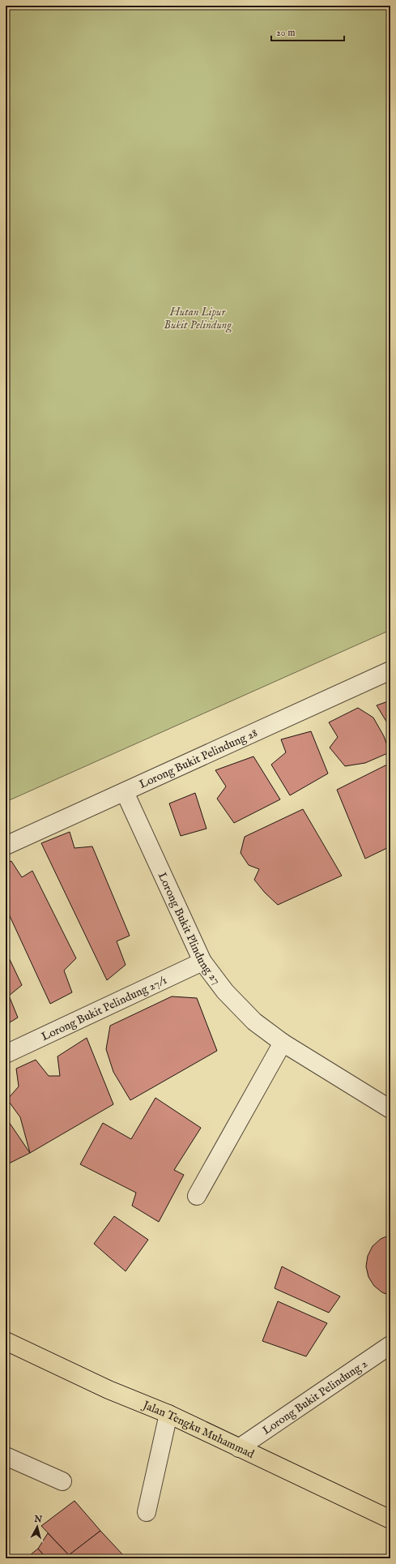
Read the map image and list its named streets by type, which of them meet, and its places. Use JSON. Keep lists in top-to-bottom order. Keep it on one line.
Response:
{"streets":{"main road":["Jalan Tengku Muhammad"],"street":["Lorong Bukit Pelindung 28","Lorong Bukit Plindung 27","Lorong Bukit Pelindung 27/1","Lorong Bukit Pelindung 2"]},"crossings":[["Lorong Bukit Pelindung 28","Lorong Bukit Plindung 27"],["Lorong Bukit Plindung 27","Lorong Bukit Pelindung 27/1"],["Lorong Bukit Pelindung 2","Jalan Tengku Muhammad"]],"parks":["Hutan Lipur Bukit Pelindung"],"scale_bar":"20 m","north":"top"}
